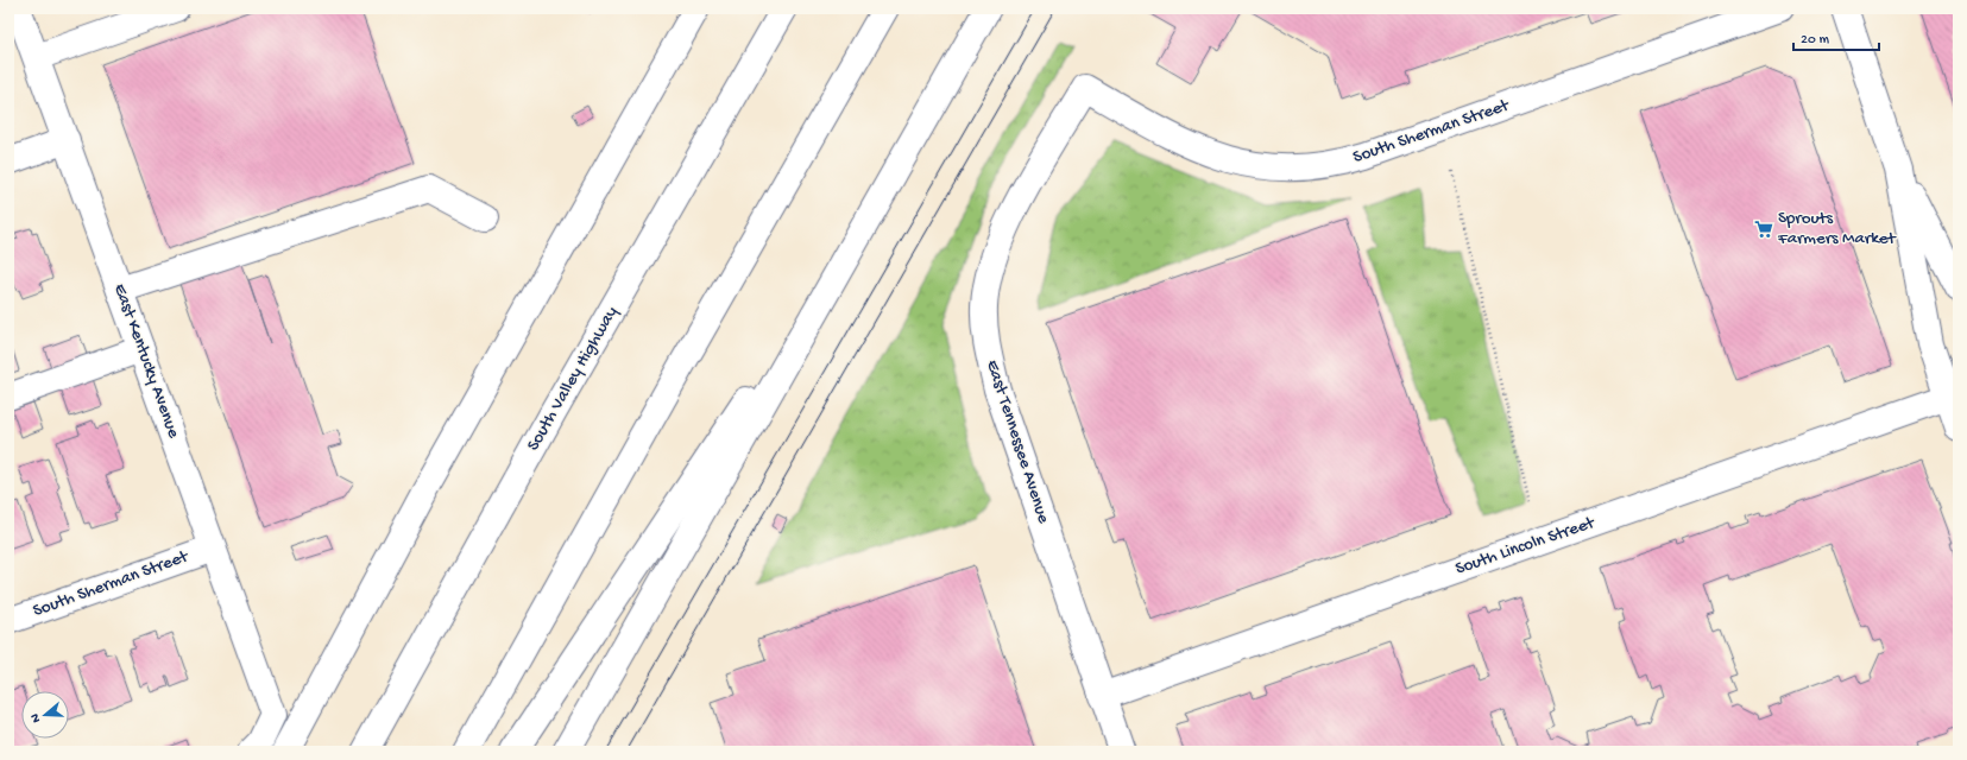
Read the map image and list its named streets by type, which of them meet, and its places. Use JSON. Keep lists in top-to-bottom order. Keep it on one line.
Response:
{"streets":{"main road":["South Sherman Street","East Kentucky Avenue","South Valley Highway","East Tennessee Avenue","South Lincoln Street"]},"crossings":[["South Sherman Street","East Kentucky Avenue"],["South Sherman Street","East Tennessee Avenue"],["East Tennessee Avenue","South Lincoln Street"]],"places":{"supermarket":["Sprouts Farmers Market"]},"scale_bar":"20 m","north":"left"}
